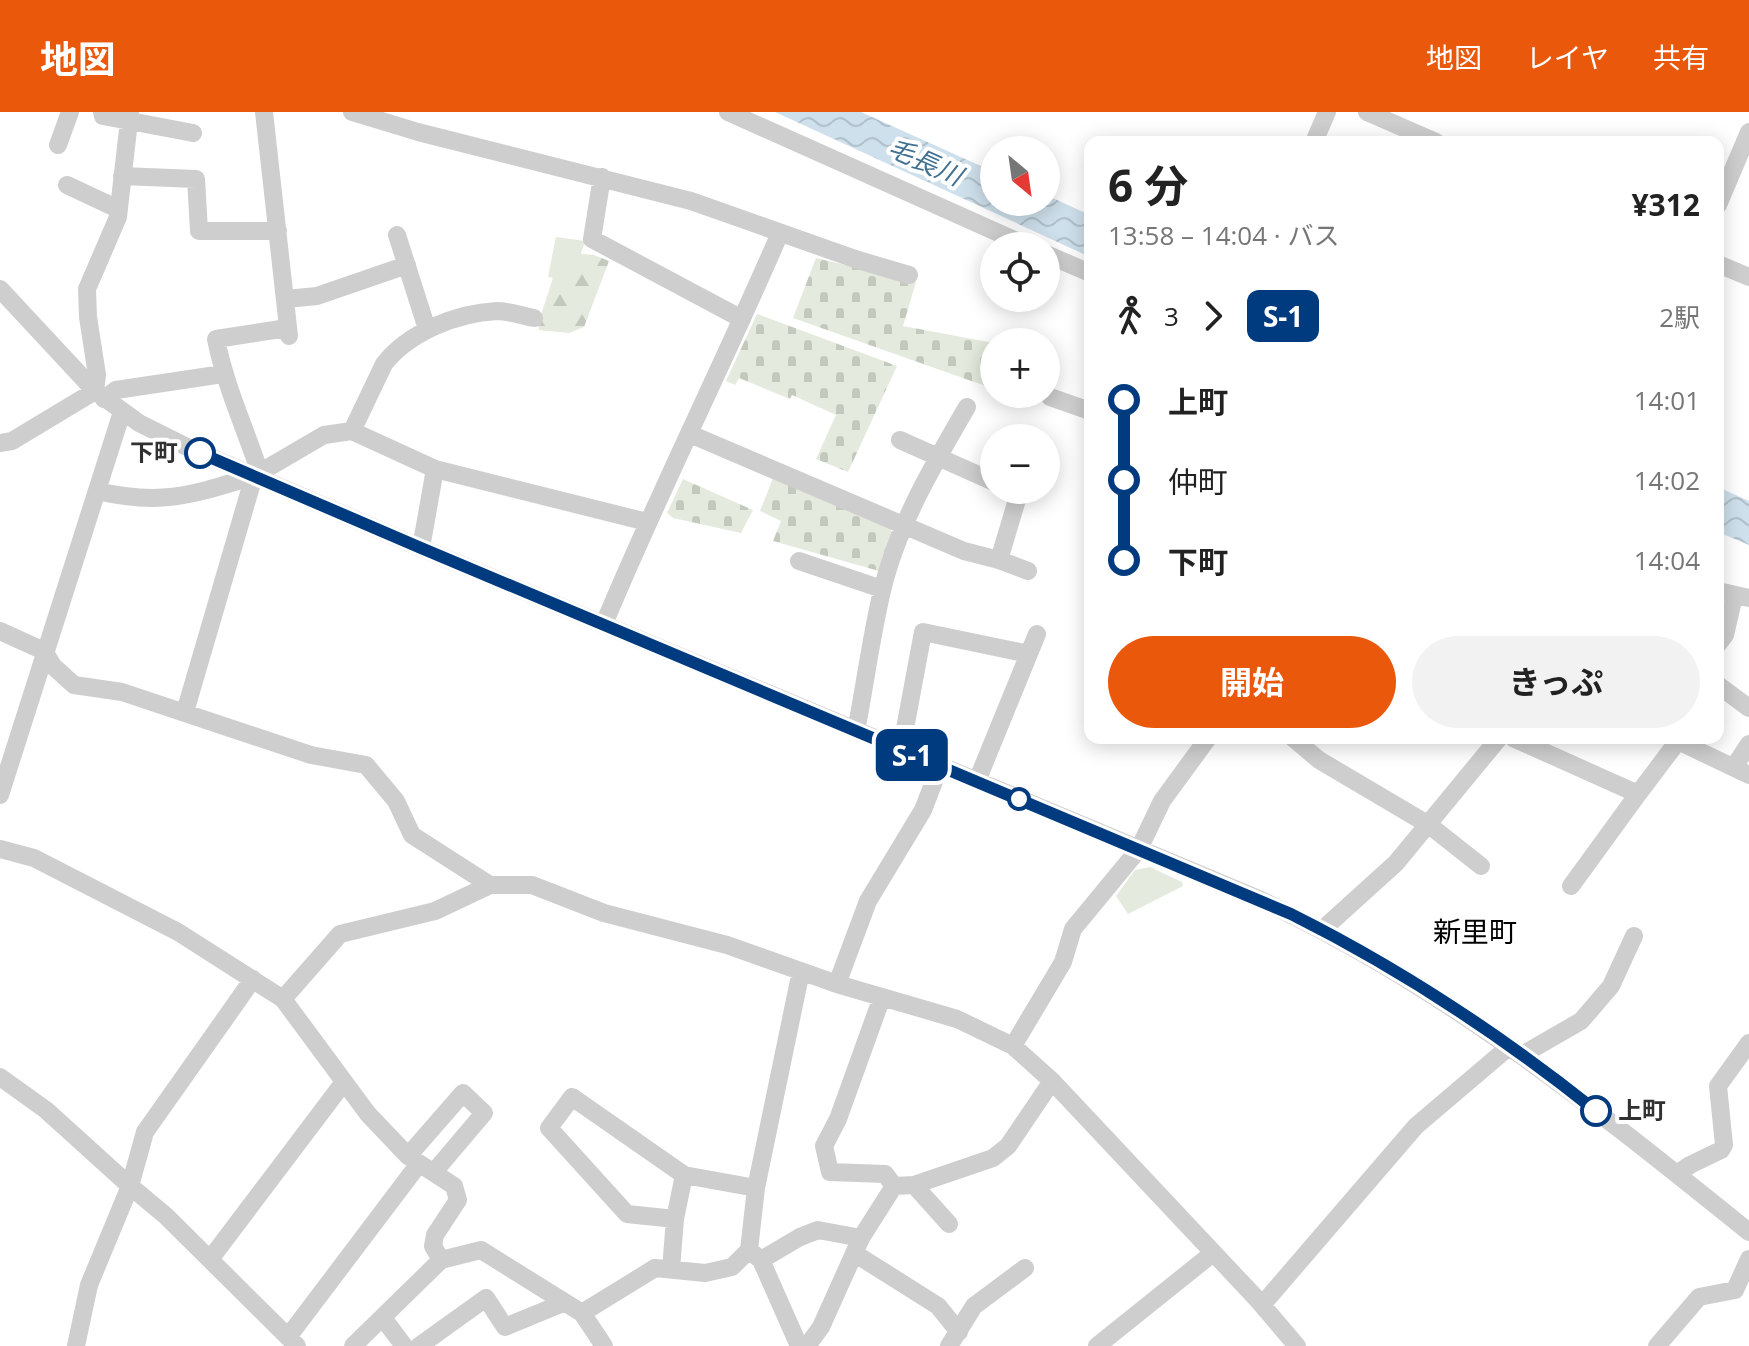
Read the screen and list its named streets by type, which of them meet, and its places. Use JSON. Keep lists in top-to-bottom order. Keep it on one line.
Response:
{"districts":["新里町"],"water":["毛長川"],"places":["下町","上町"],"lines":["bus line S-1"],"north":"bottom right","page":{"header":"地図","nav":["地図","レイヤ","共有"],"on_map":"S-1","map_buttons":["+","−"],"heading":["6 分","13:58 – 14:04 · バス","¥312"],"legs":["3","S-1","2駅"],"list":[{"name":"上町","value":"14:01"},{"name":"仲町","value":"14:02"},{"name":"下町","value":"14:04"}],"buttons":["開始","きっぷ"]}}
